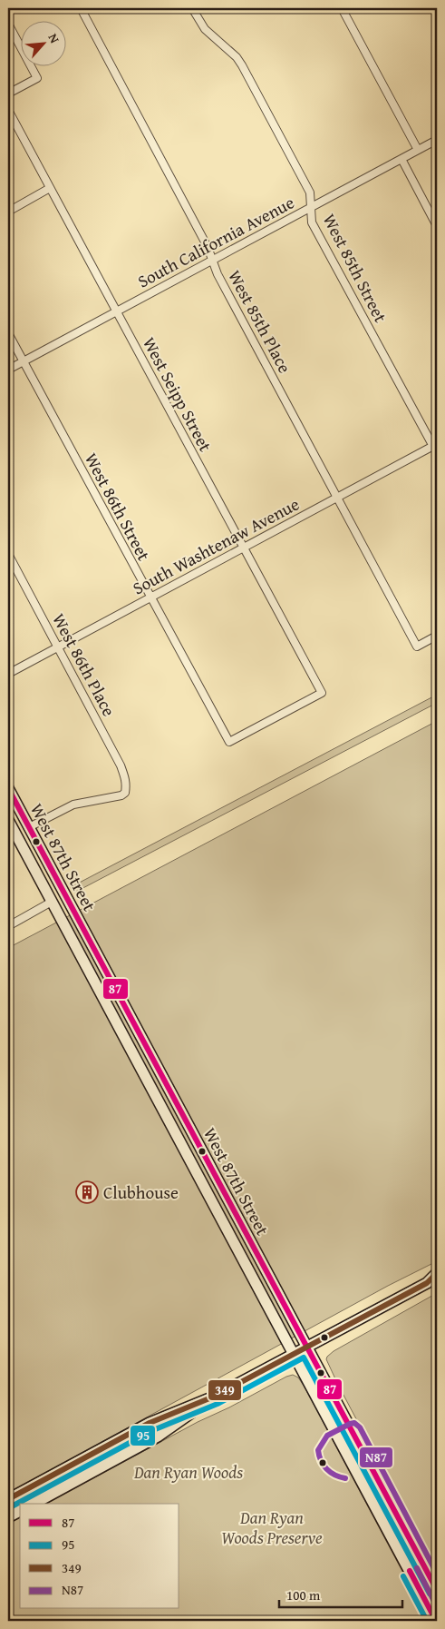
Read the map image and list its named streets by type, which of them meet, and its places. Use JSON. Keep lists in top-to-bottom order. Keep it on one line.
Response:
{"streets":{"main road":["West 87th Street"],"street":["South California Avenue","West 85th Street","West 85th Place","West Seipp Street","West 86th Street","South Washtenaw Avenue","West 86th Place"]},"crossings":[["South California Avenue","West 85th Street"],["South California Avenue","West 85th Place"],["South California Avenue","West Seipp Street"],["South California Avenue","West 86th Street"],["West 85th Street","South Washtenaw Avenue"],["West 85th Place","South Washtenaw Avenue"],["West Seipp Street","West 86th Street"],["West Seipp Street","South Washtenaw Avenue"],["West 86th Street","South Washtenaw Avenue"],["South Washtenaw Avenue","West 86th Place"],["West 86th Place","West 87th Street"]],"parks":["Dan Ryan Woods","Dan Ryan Woods Preserve"],"places":{"building":["Clubhouse"]},"lines":["transit line 87","transit line 349","transit line 95","transit line N87"],"legend":["87","95","349","N87"],"scale_bar":"100 m","north":"top right"}
